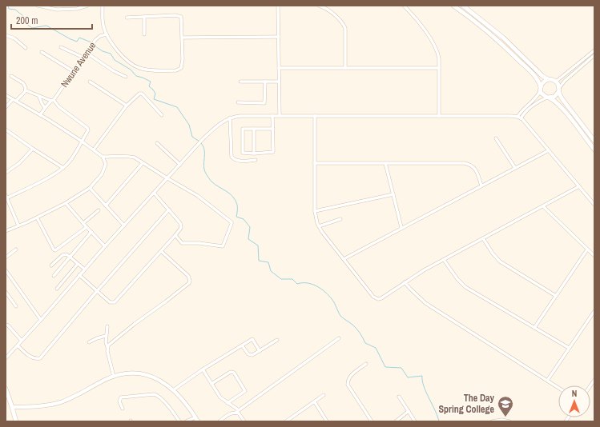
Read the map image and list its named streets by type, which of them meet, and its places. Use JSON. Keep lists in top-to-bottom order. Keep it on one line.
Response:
{"streets":{"street":["Nwune Avenue"]},"places":{"school or university":["The Day Spring College"]},"scale_bar":"200 m","north":"top"}
